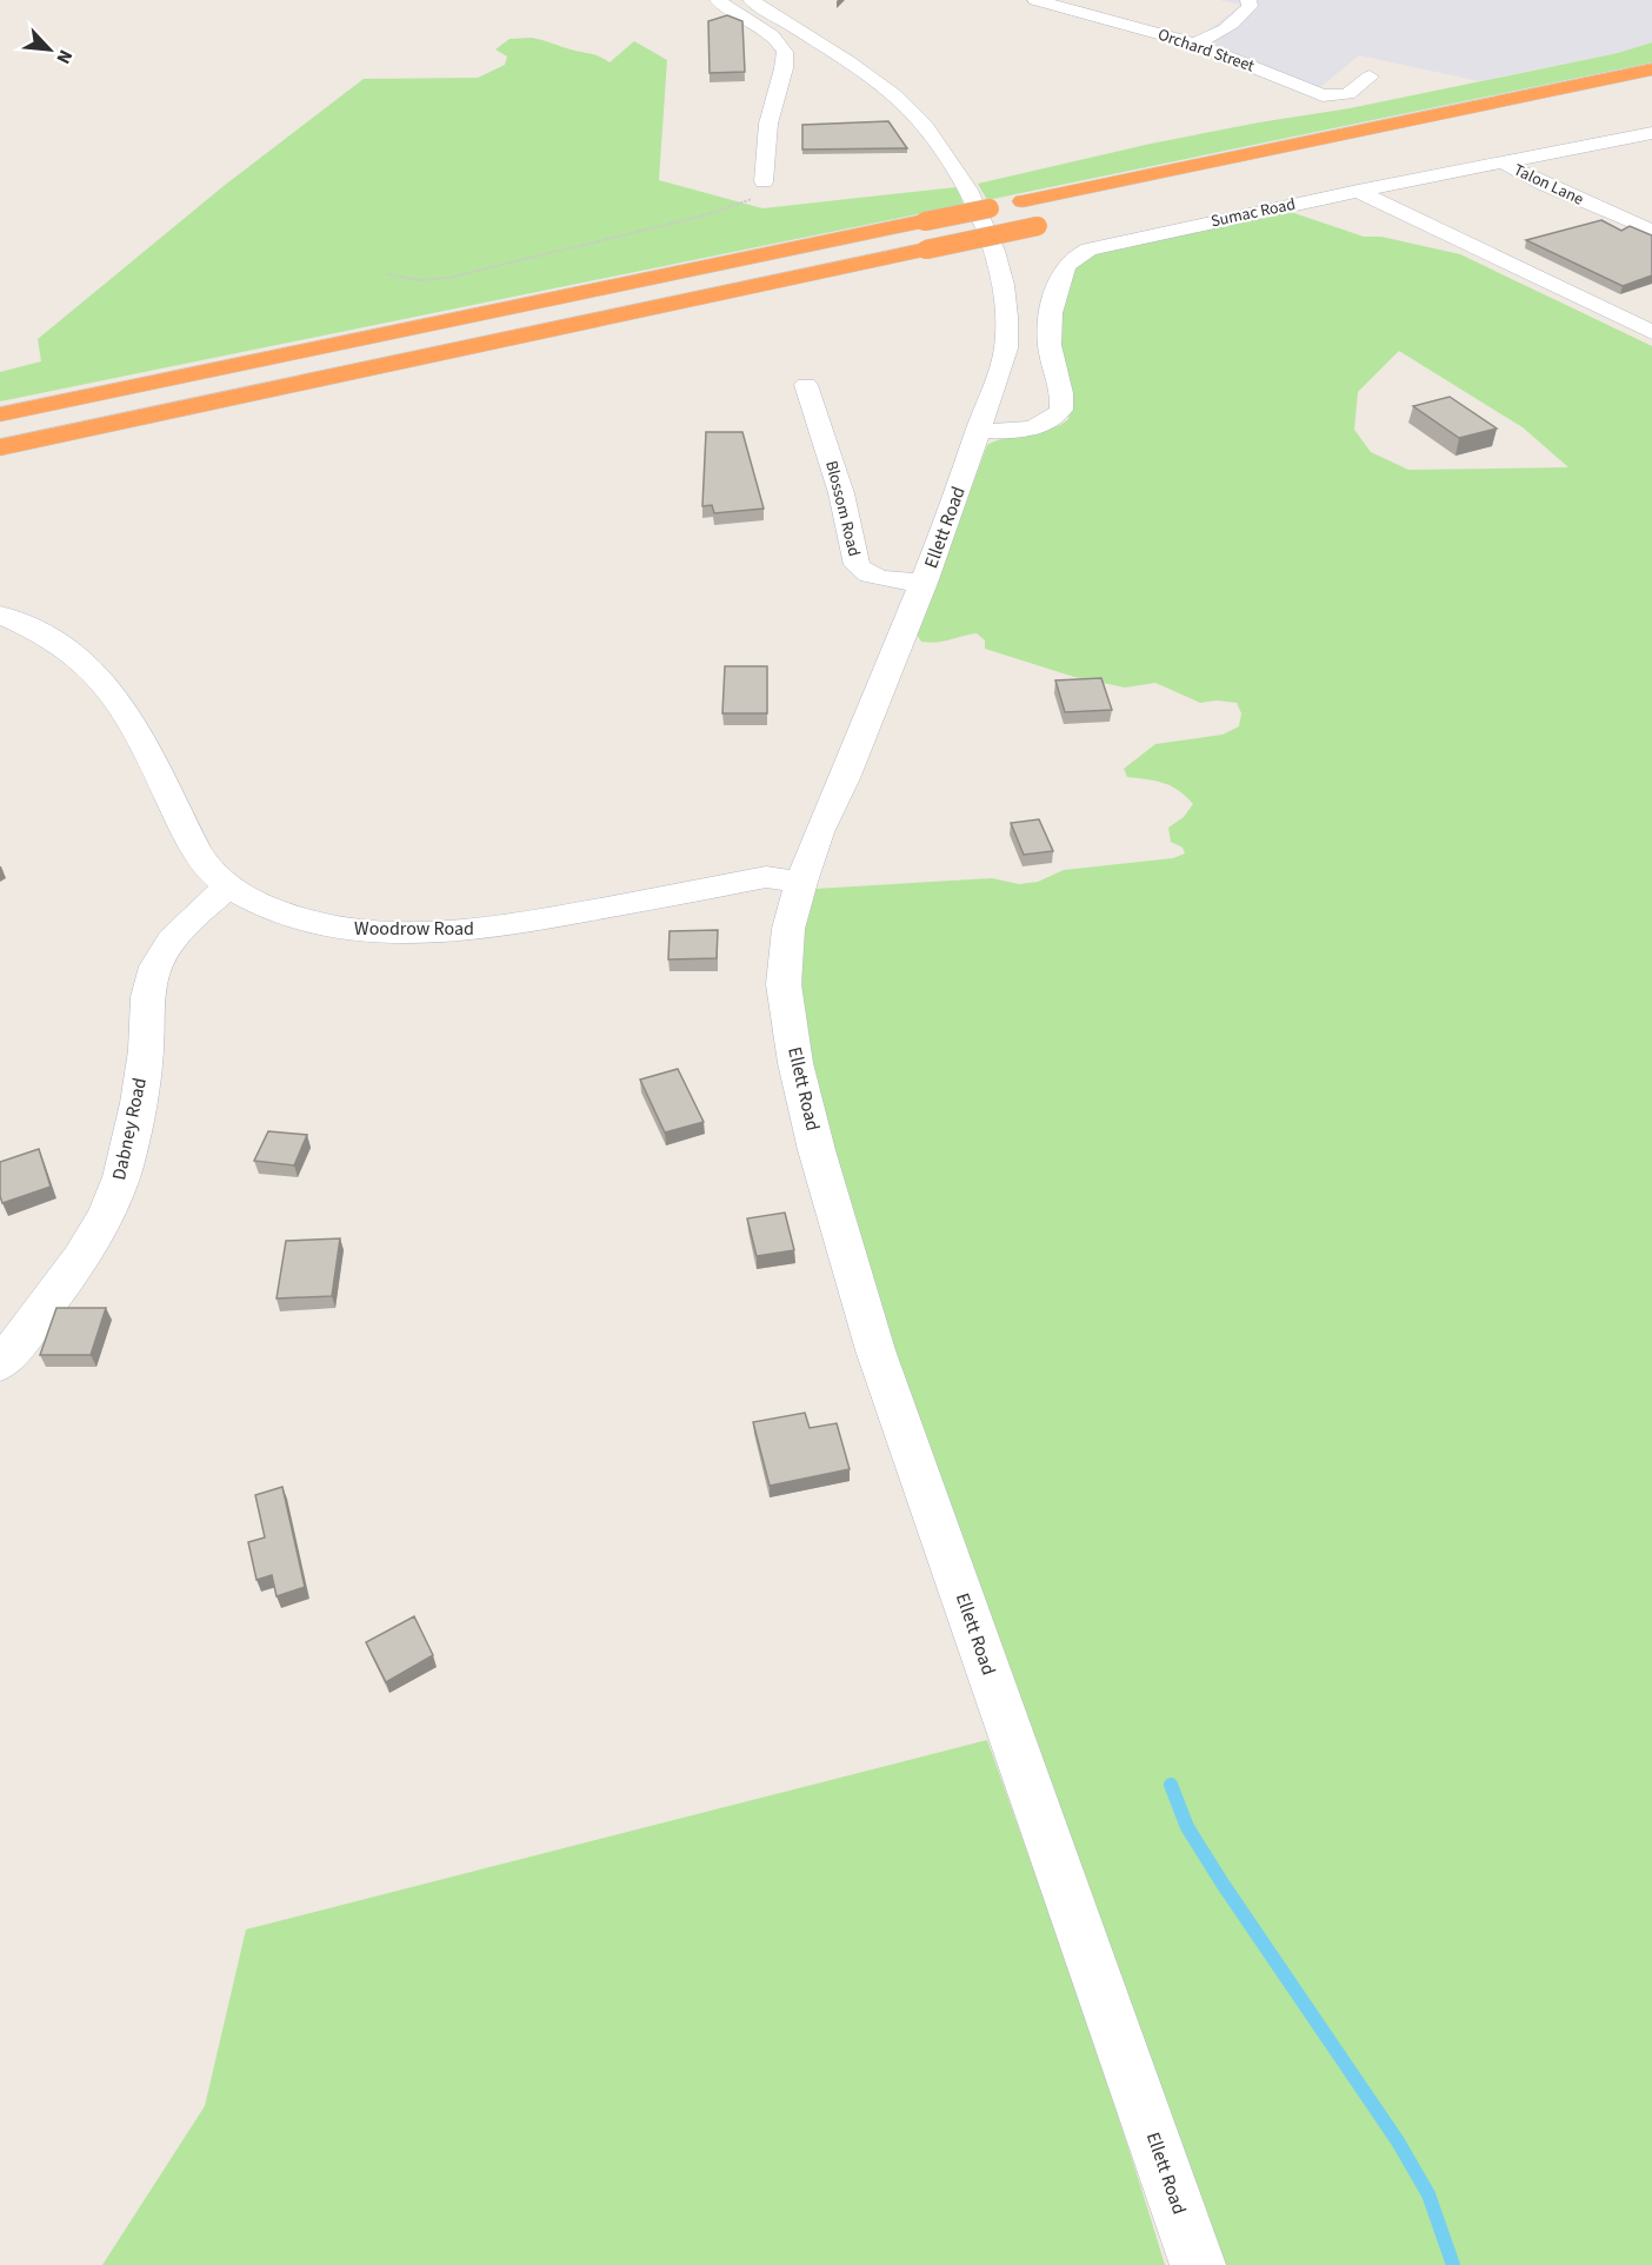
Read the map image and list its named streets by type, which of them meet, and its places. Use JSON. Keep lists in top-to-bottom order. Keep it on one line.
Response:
{"streets":{"street":["Orchard Street","Talon Lane","Sumac Road","Blossom Road","Ellett Road","Woodrow Road","Dabney Road"]},"crossings":[["Talon Lane","Sumac Road"],["Sumac Road","Ellett Road"],["Blossom Road","Ellett Road"],["Ellett Road","Woodrow Road"],["Woodrow Road","Dabney Road"]],"north":"bottom right"}
